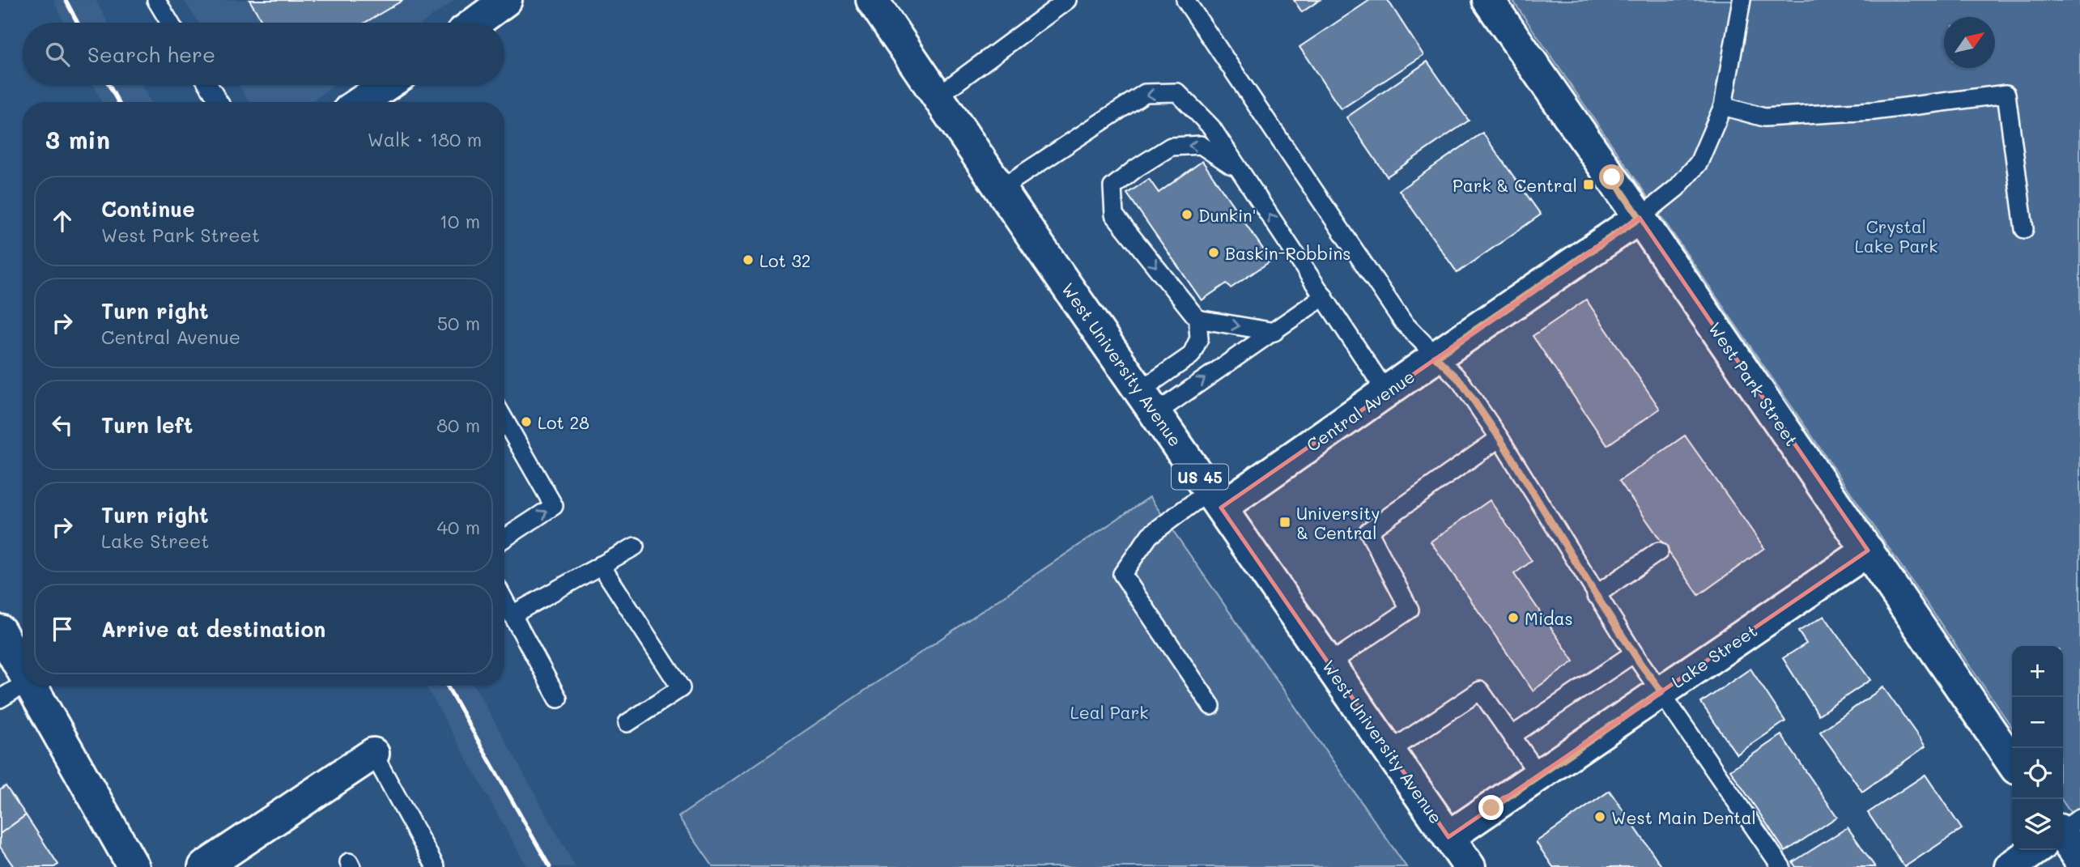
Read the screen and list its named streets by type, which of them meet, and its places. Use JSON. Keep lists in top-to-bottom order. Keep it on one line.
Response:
{"streets":{"street":["West University Avenue","West Park Street","Central Avenue","US 45","Lake Street"]},"crossings":[["West University Avenue","Central Avenue"],["West University Avenue","Lake Street"],["West Park Street","Central Avenue"],["West Park Street","Lake Street"]],"parks":["Crystal Lake Park","Leal Park"],"places":{"transit":["Park & Central","University & Central"],"other":["Dunkin'","Baskin-Robbins","Lot 32","Lot 28","Midas","West Main Dental"]},"north":"top right","page":{"search":"Search here","heading":["3 min","Walk · 180 m"],"list":[["Continue","West Park Street","10 m"],["Turn right","Central Avenue","50 m"],["Turn left","80 m"],["Turn right","Lake Street","40 m"],"Arrive at destination"],"map_buttons":["+","−"]}}
